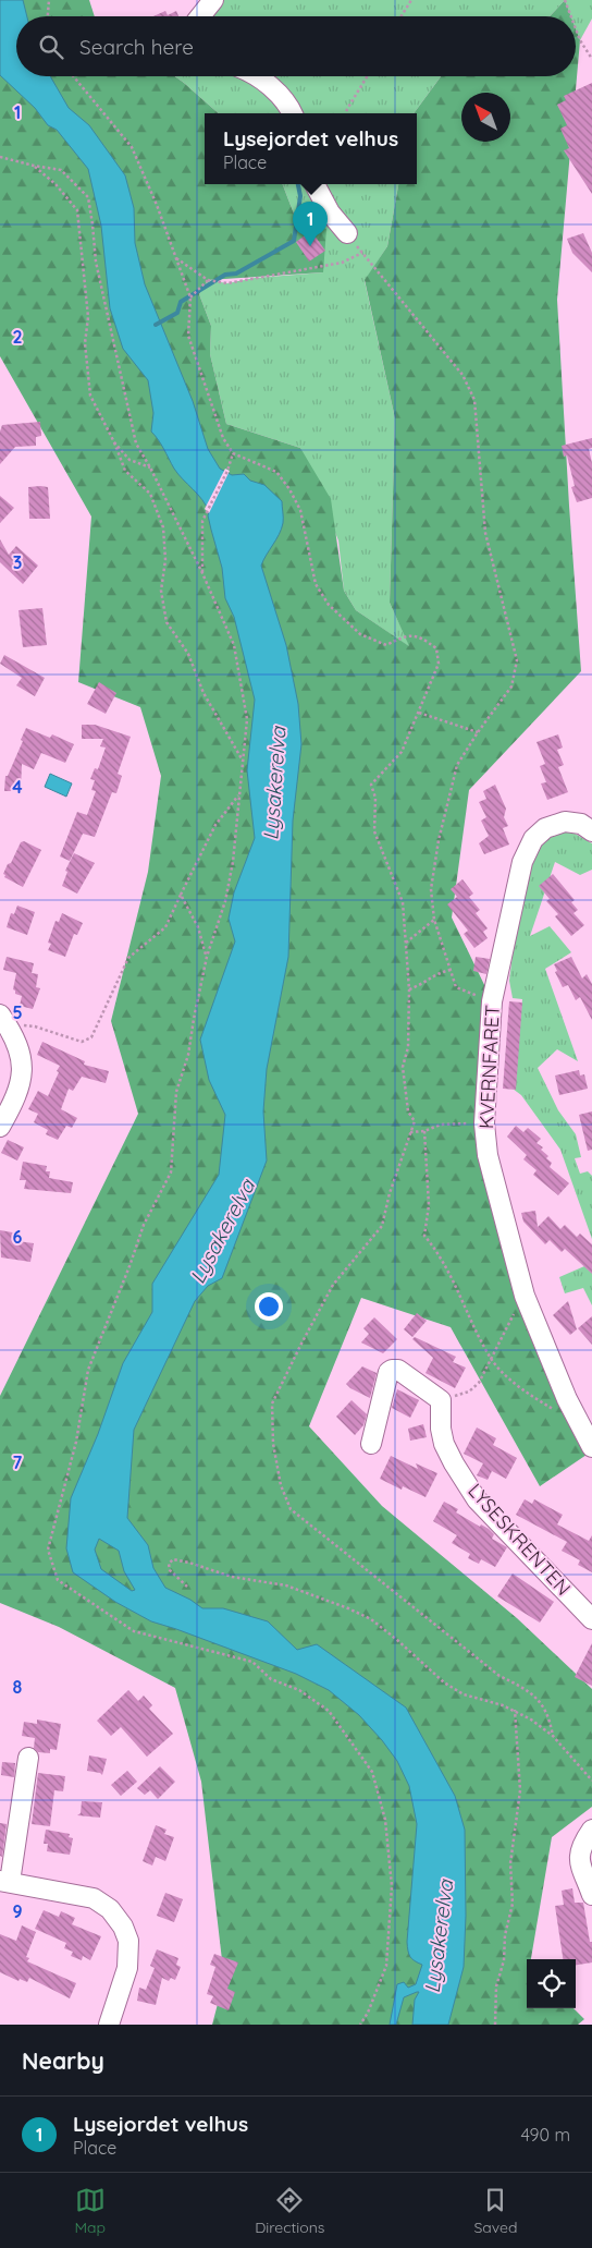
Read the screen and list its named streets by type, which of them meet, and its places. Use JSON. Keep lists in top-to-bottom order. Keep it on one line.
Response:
{"streets":{"street":["KVERNFARET","LYSESKRENTEN"]},"water":["Lysakerelva"],"north":"top left","page":{"search":"Search here","popup":["Lysejordet velhus","Place"],"pins":"1","heading":"Nearby","list":[{"mark":"1","name":"Lysejordet velhus","note":"Place","value":"490 m"}],"nav":["Map","Directions","Saved"]},"grid":{"rows":["1","2","3","4","5","6","7","8","9"]}}
